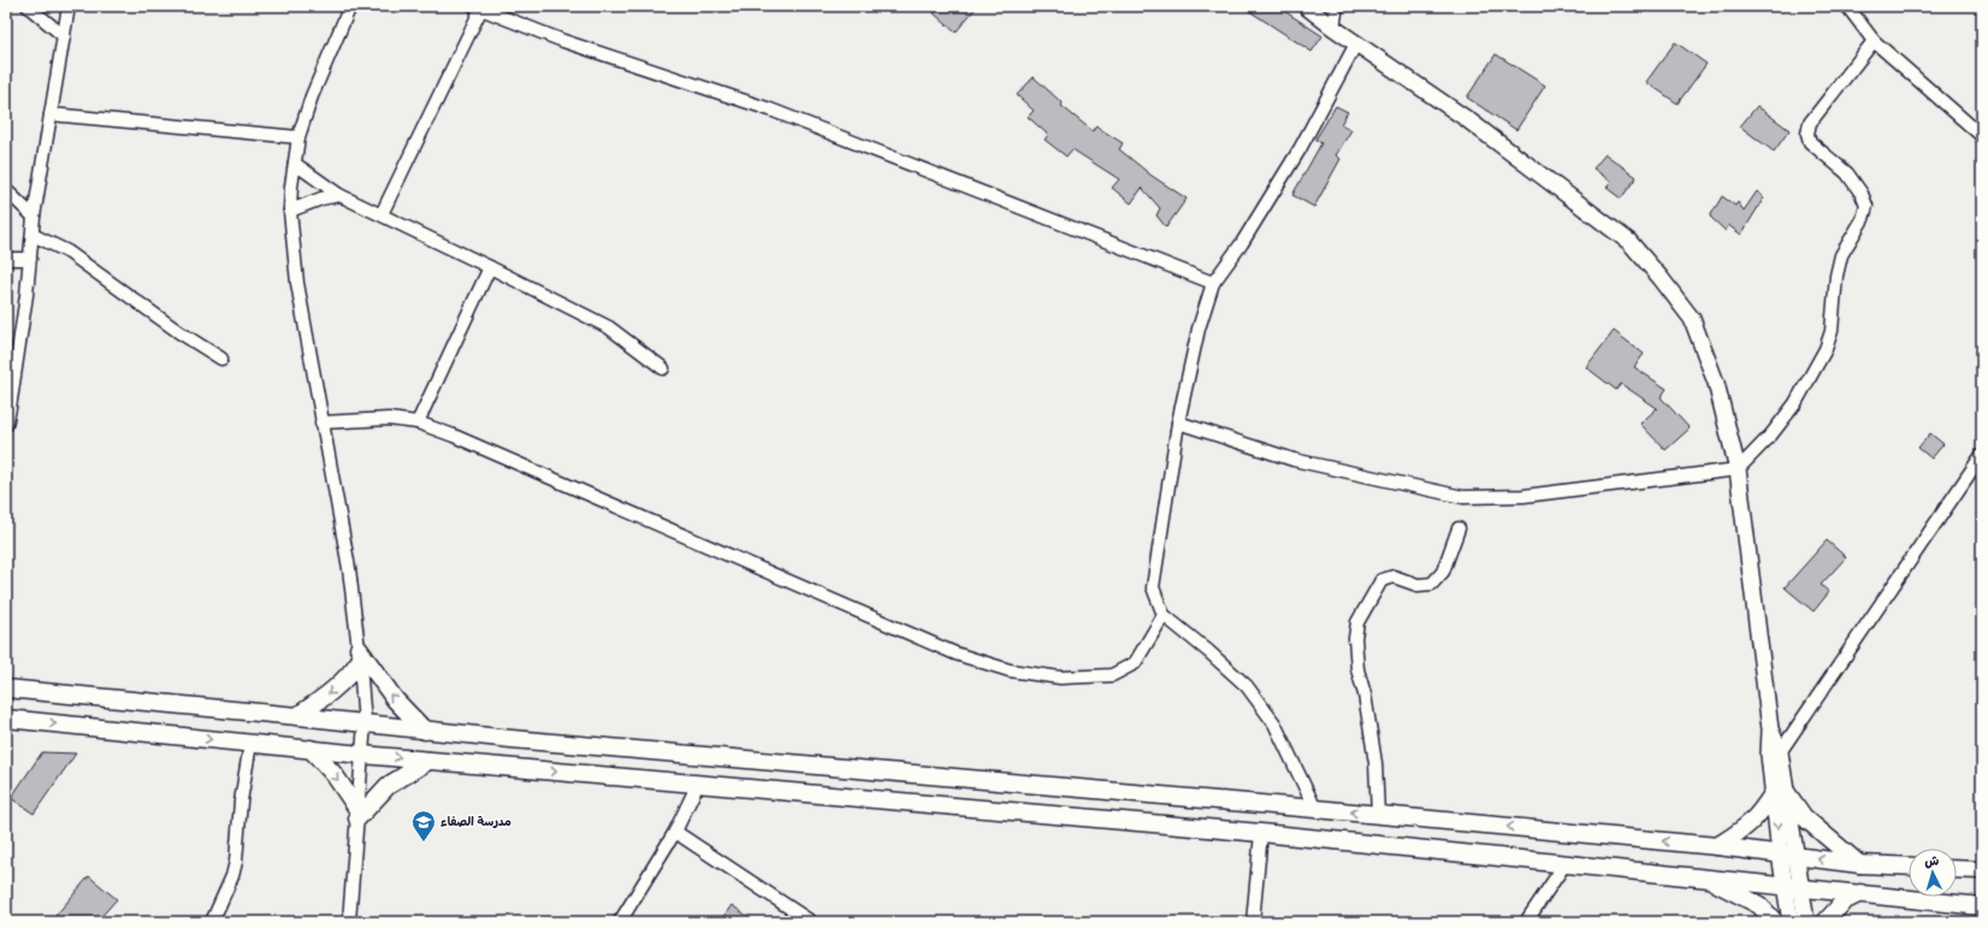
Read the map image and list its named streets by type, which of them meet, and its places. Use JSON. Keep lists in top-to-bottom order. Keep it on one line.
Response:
{"places":{"school or university":["مدرسة الصفاء"]},"north":"top"}
